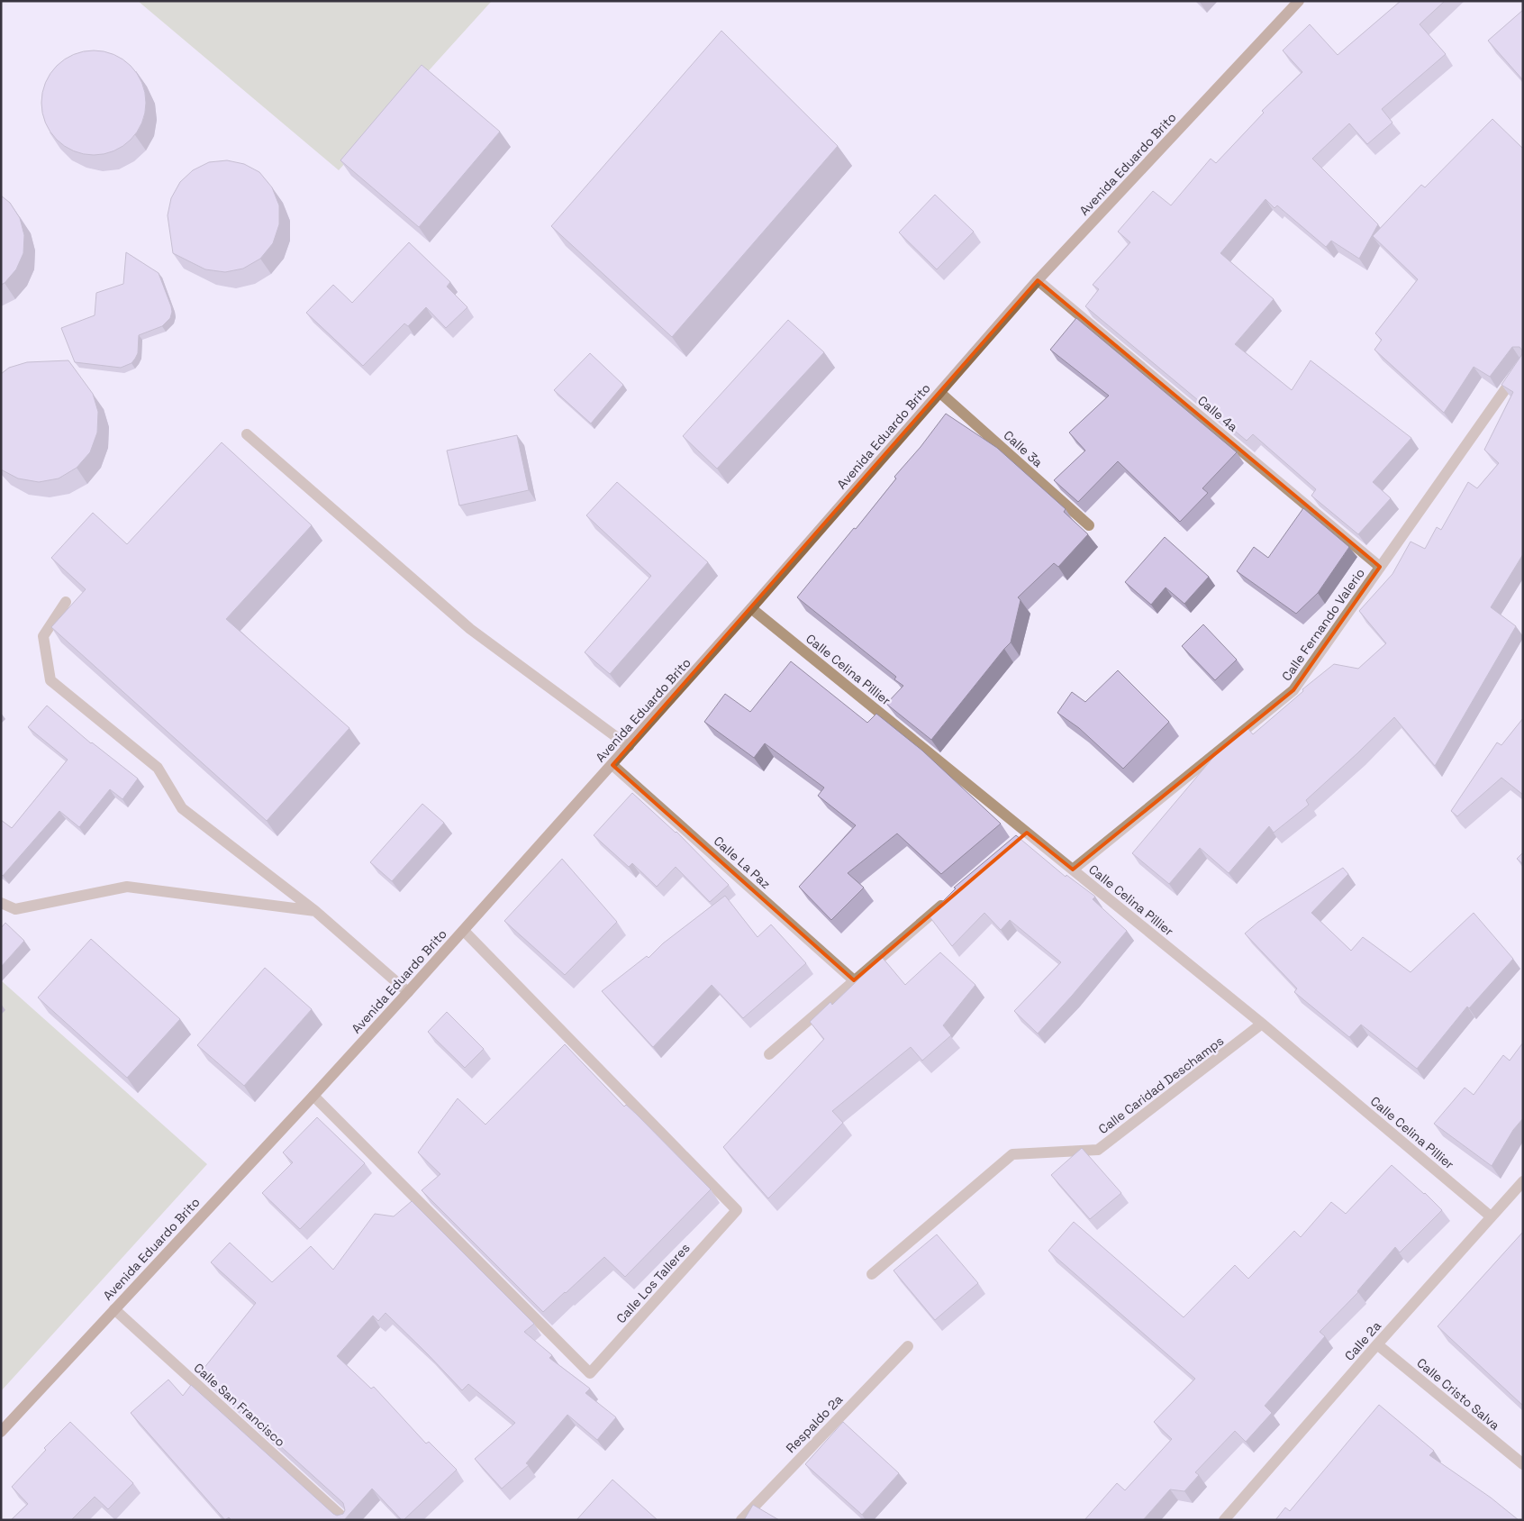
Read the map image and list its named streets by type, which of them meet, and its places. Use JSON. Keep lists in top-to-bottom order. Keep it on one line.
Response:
{"streets":{"street":["Avenida Eduardo Brito","Calle 4a","Calle 3a","Calle Fernando Valerio","Calle Celina Pillier","Calle La Paz","Calle Caridad Deschamps","Calle Los Talleres","Calle 2a","Calle Cristo Salva","Calle San Francisco","Respaldo 2a"]},"crossings":[["Avenida Eduardo Brito","Calle 4a"],["Avenida Eduardo Brito","Calle 3a"],["Avenida Eduardo Brito","Calle Celina Pillier"],["Avenida Eduardo Brito","Calle La Paz"],["Avenida Eduardo Brito","Calle Los Talleres"],["Avenida Eduardo Brito","Calle San Francisco"],["Calle 4a","Calle Fernando Valerio"],["Calle Fernando Valerio","Calle Celina Pillier"],["Calle Celina Pillier","Calle Caridad Deschamps"],["Calle Celina Pillier","Calle 2a"],["Calle 2a","Calle Cristo Salva"]]}
